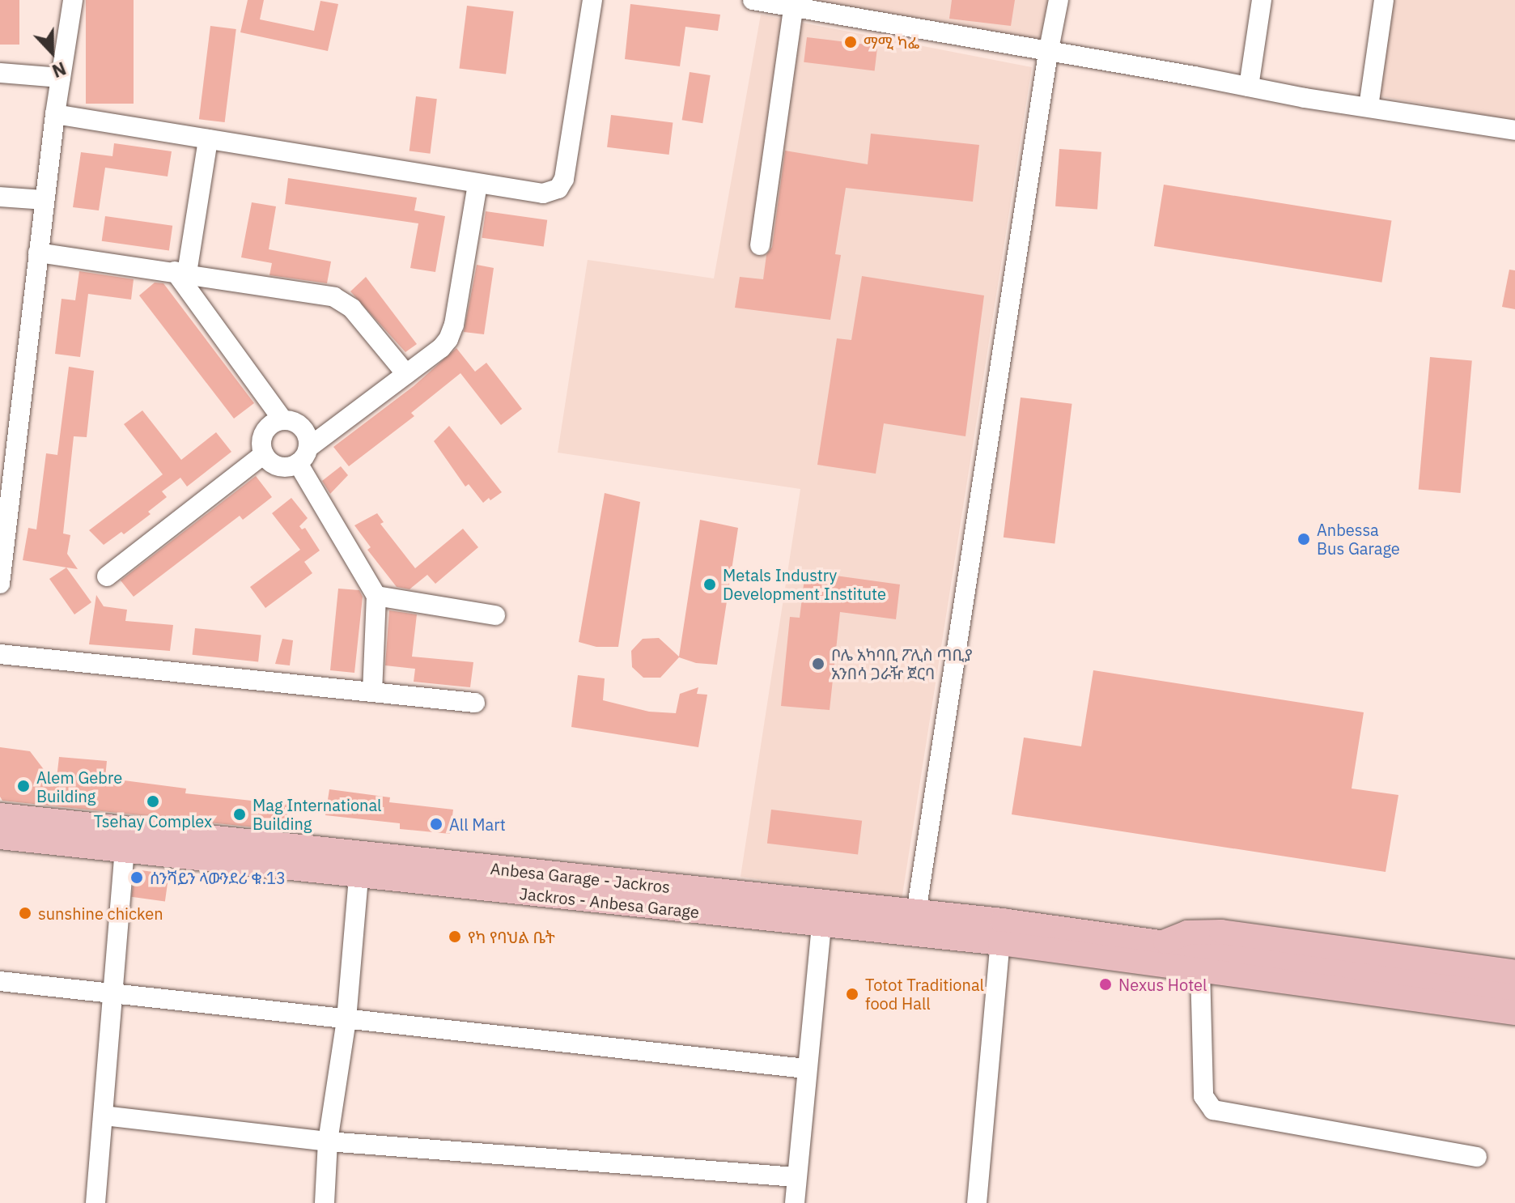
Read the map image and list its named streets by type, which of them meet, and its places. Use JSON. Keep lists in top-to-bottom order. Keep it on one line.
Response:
{"streets":{"main road":["Anbesa Garage - Jackros","Jackros - Anbesa Garage"]},"crossings":[["Anbesa Garage - Jackros","Jackros - Anbesa Garage"]],"places":["ማሚ ካፌ","Anbessa Bus Garage","Metals Industry Development Institute","ቦሌ አካባቢ ፖሊስ ጣቢያ አንበሳ ጋራዥ ጀርባ","Alem Gebre Building","Tsehay Complex","Mag International Building","All Mart","ሰንሻይን ላውንደሪ ቁ.13","sunshine chicken","የካ የባህል ቤት","Nexus Hotel","Totot Traditional food Hall"],"north":"bottom"}
